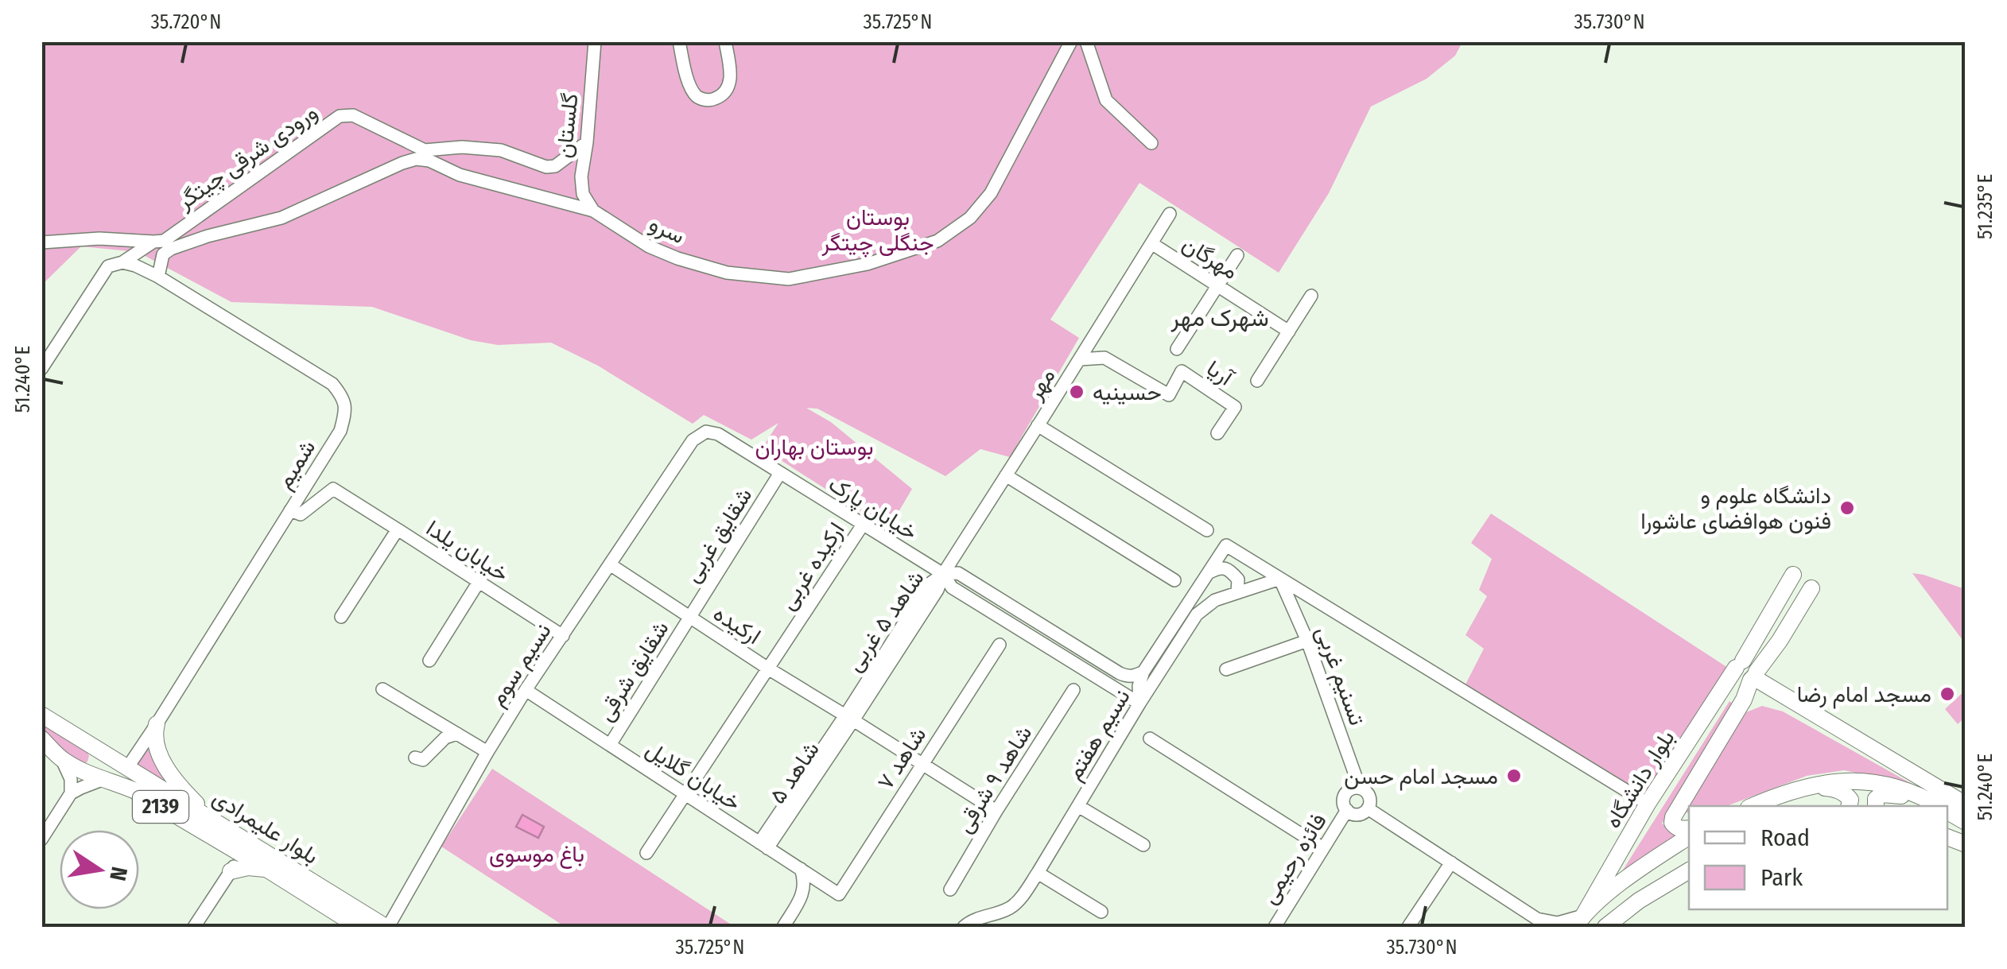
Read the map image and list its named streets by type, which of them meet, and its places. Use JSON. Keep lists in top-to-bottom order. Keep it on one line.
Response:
{"streets":{"main road":["بلوار دانشگاه","2139","بلوار علیمرادی"],"street":["گلستان","ورودی شرقی چیتگر","سرو","مهرگان","آریا","مهر","شمیم","خیابان پارک","شقایق غربی","خیابان یلدا","ارکیده غربی","شاهد ۵ غربی","ارکیده","نسیم سوم","شقایق شرقی","تسنیم غربی","نسیم هفتم","شاهد ۷","شاهد ۵","خیابان گلایل","شاهد ۹ شرقی","فائزه رحیمی"]},"crossings":[["گلستان","ورودی شرقی چیتگر"],["گلستان","سرو"],["سرو","شمیم"],["مهرگان","مهر"],["آریا","مهر"],["مهر","خیابان پارک"],["مهر","شاهد ۵ غربی"],["شمیم","بلوار علیمرادی"],["خیابان پارک","شقایق غربی"],["خیابان پارک","ارکیده غربی"],["خیابان پارک","شاهد ۵ غربی"],["خیابان پارک","نسیم سوم"],["خیابان پارک","نسیم هفتم"],["شقایق غربی","ارکیده"],["شقایق غربی","شقایق شرقی"],["خیابان یلدا","نسیم سوم"],["ارکیده غربی","ارکیده"],["ارکیده غربی","خیابان گلایل"],["شاهد ۵ غربی","ارکیده"],["شاهد ۵ غربی","شاهد ۵"],["ارکیده","نسیم سوم"],["ارکیده","شقایق شرقی"],["ارکیده","شاهد ۷"],["ارکیده","شاهد ۵"],["ارکیده","شاهد ۹ شرقی"],["نسیم سوم","خیابان گلایل"],["نسیم سوم","بلوار علیمرادی"],["شقایق شرقی","خیابان گلایل"],["تسنیم غربی","نسیم هفتم"],["تسنیم غربی","فائزه رحیمی"],["شاهد ۷","خیابان گلایل"],["شاهد ۵","خیابان گلایل"]],"districts":["شهرک مهر"],"parks":["بوستان جنگلی چیتگر","بوستان بهاران","باغ موسوی"],"places":["حسینیه","دانشگاه علوم و فنون هوافضای عاشورا","مسجد امام رضا","مسجد امام حسن"],"legend":["Road","Park"],"north":"right","coordinates":["35.720°N","35.725°N","35.730°N","51.235°E","51.240°E"]}
